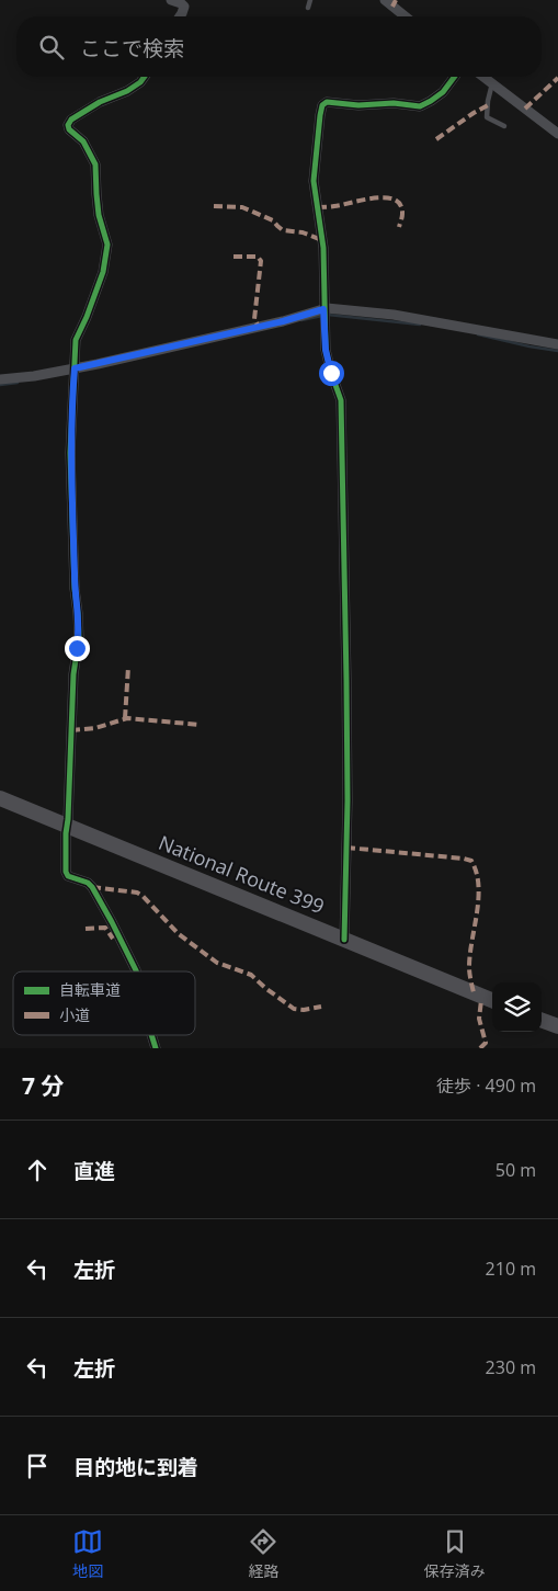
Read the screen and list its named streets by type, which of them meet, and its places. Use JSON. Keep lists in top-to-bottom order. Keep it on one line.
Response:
{"streets":{"highway":["National Route 399"]},"legend":["自転車道","小道"],"page":{"search":"ここで検索","heading":["7 分","徒歩 · 490 m"],"list":[["直進","50 m"],["左折","210 m"],["左折","230 m"],"目的地に到着"],"nav":["地図","経路","保存済み"]}}
